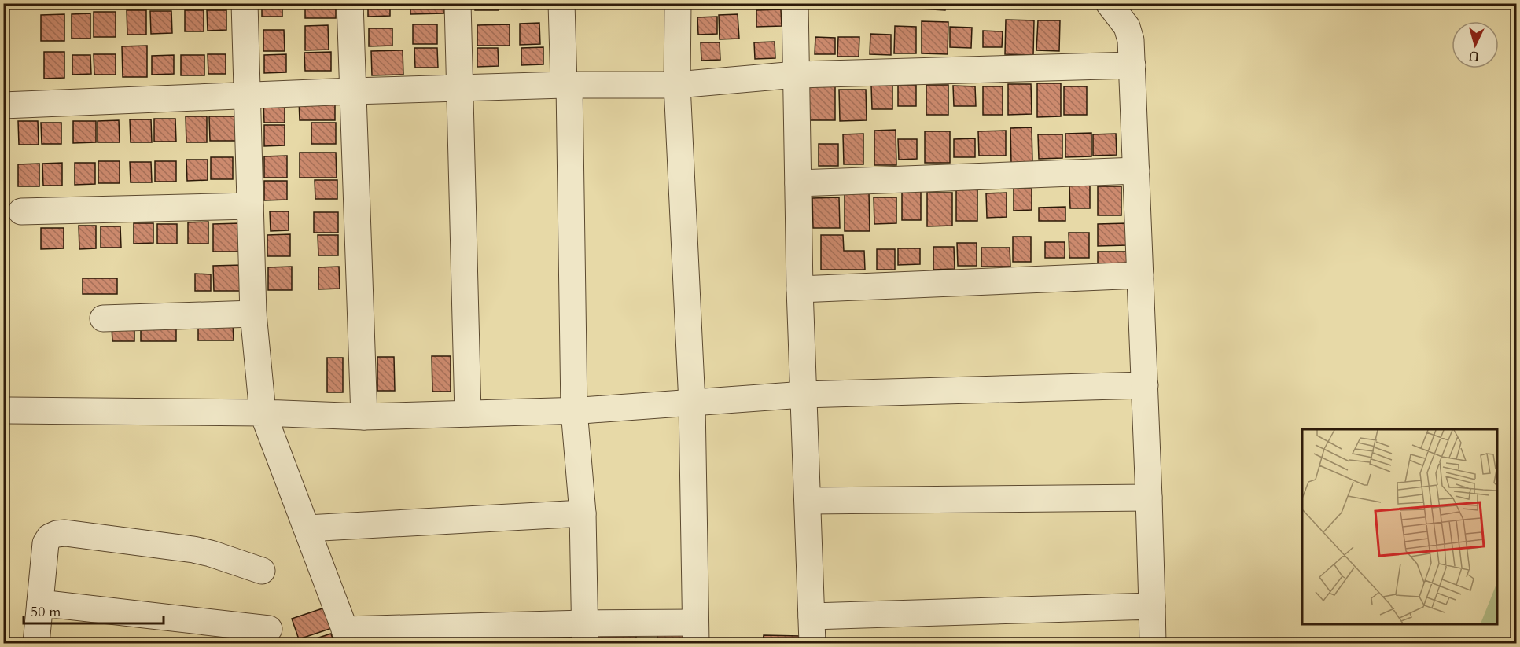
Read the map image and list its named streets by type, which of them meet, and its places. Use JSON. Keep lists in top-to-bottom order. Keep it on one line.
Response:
{"scale_bar":"50 m","north":"bottom"}
